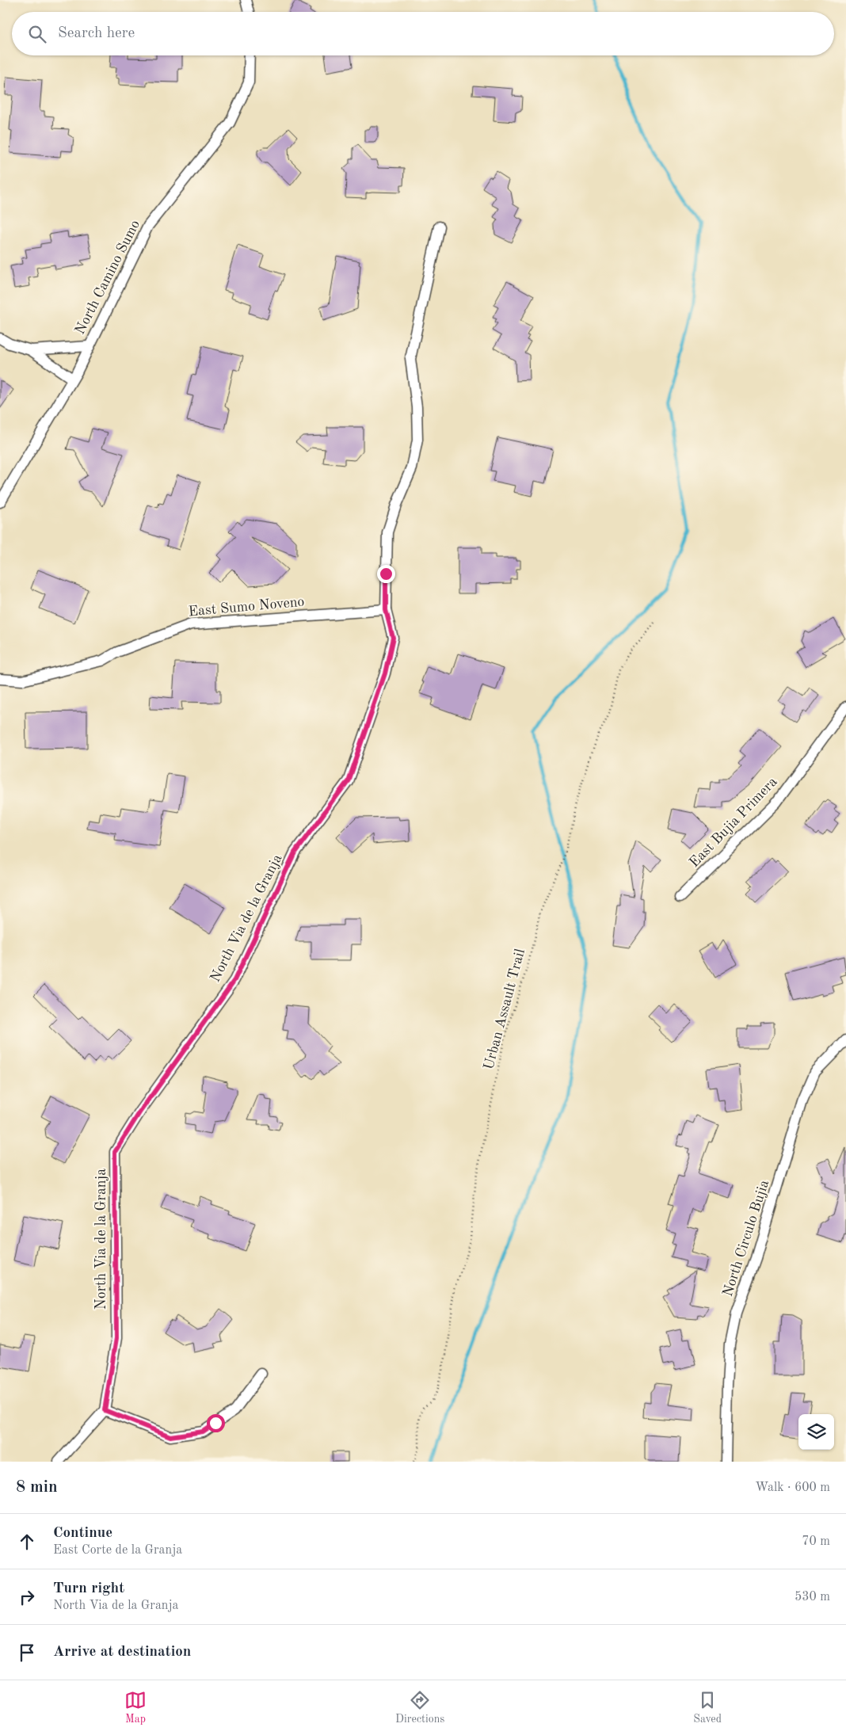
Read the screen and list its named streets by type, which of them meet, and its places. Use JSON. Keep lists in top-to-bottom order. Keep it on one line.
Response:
{"streets":{"street":["North Camino Sumo","East Sumo Noveno","East Bujia Primera","North Via de la Granja","North Circulo Bujia"],"path":["Urban Assault Trail"]},"crossings":[["East Sumo Noveno","North Via de la Granja"]],"page":{"search":"Search here","heading":["8 min","Walk · 600 m"],"list":[["Continue","East Corte de la Granja","70 m"],["Turn right","North Via de la Granja","530 m"],"Arrive at destination"],"nav":["Map","Directions","Saved"]}}
